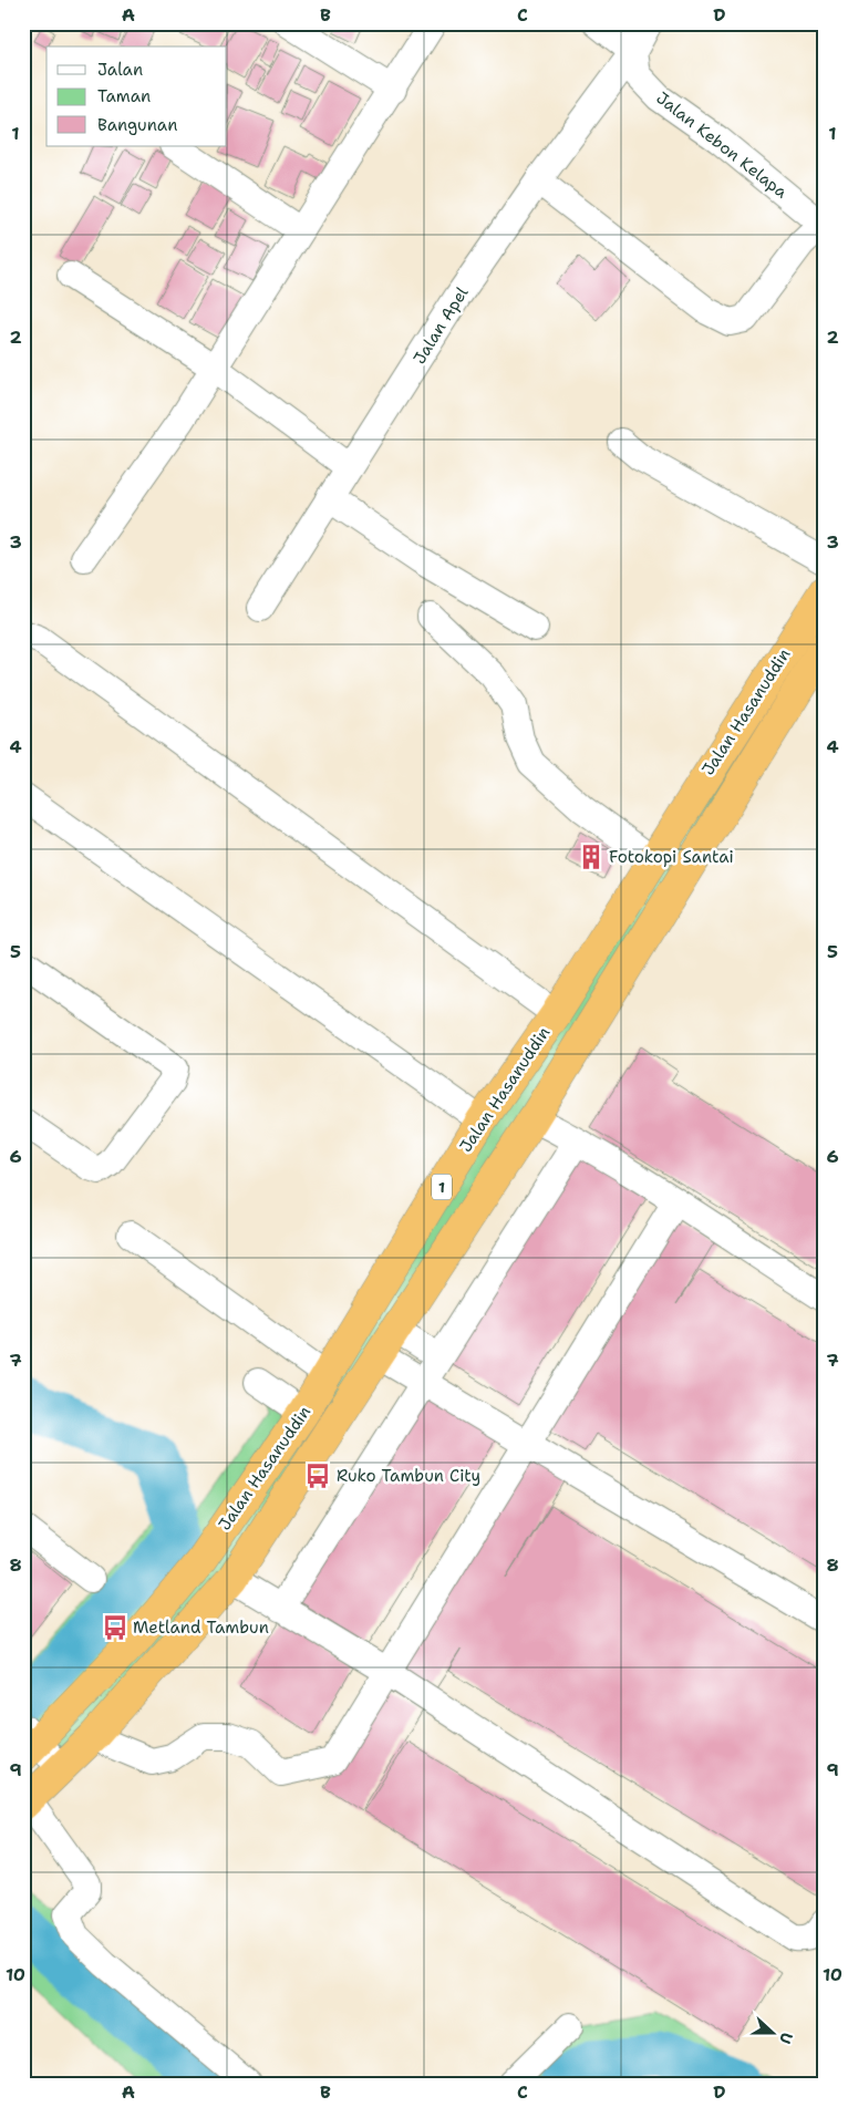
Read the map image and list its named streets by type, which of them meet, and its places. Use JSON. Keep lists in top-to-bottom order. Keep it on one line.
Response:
{"streets":{"highway":["Jalan Hasanuddin","1"],"street":["Jalan Kebon Kelapa","Jalan Apel"]},"crossings":[["Jalan Kebon Kelapa","Jalan Apel"]],"places":{"building":["Fotokopi Santai"],"bus stop":["Ruko Tambun City","Metland Tambun"]},"legend":["Jalan","Taman","Bangunan"],"north":"right","grid":{"columns":["A","B","C","D"],"rows":["1","2","3","4","5","6","7","8","9","10"]}}
